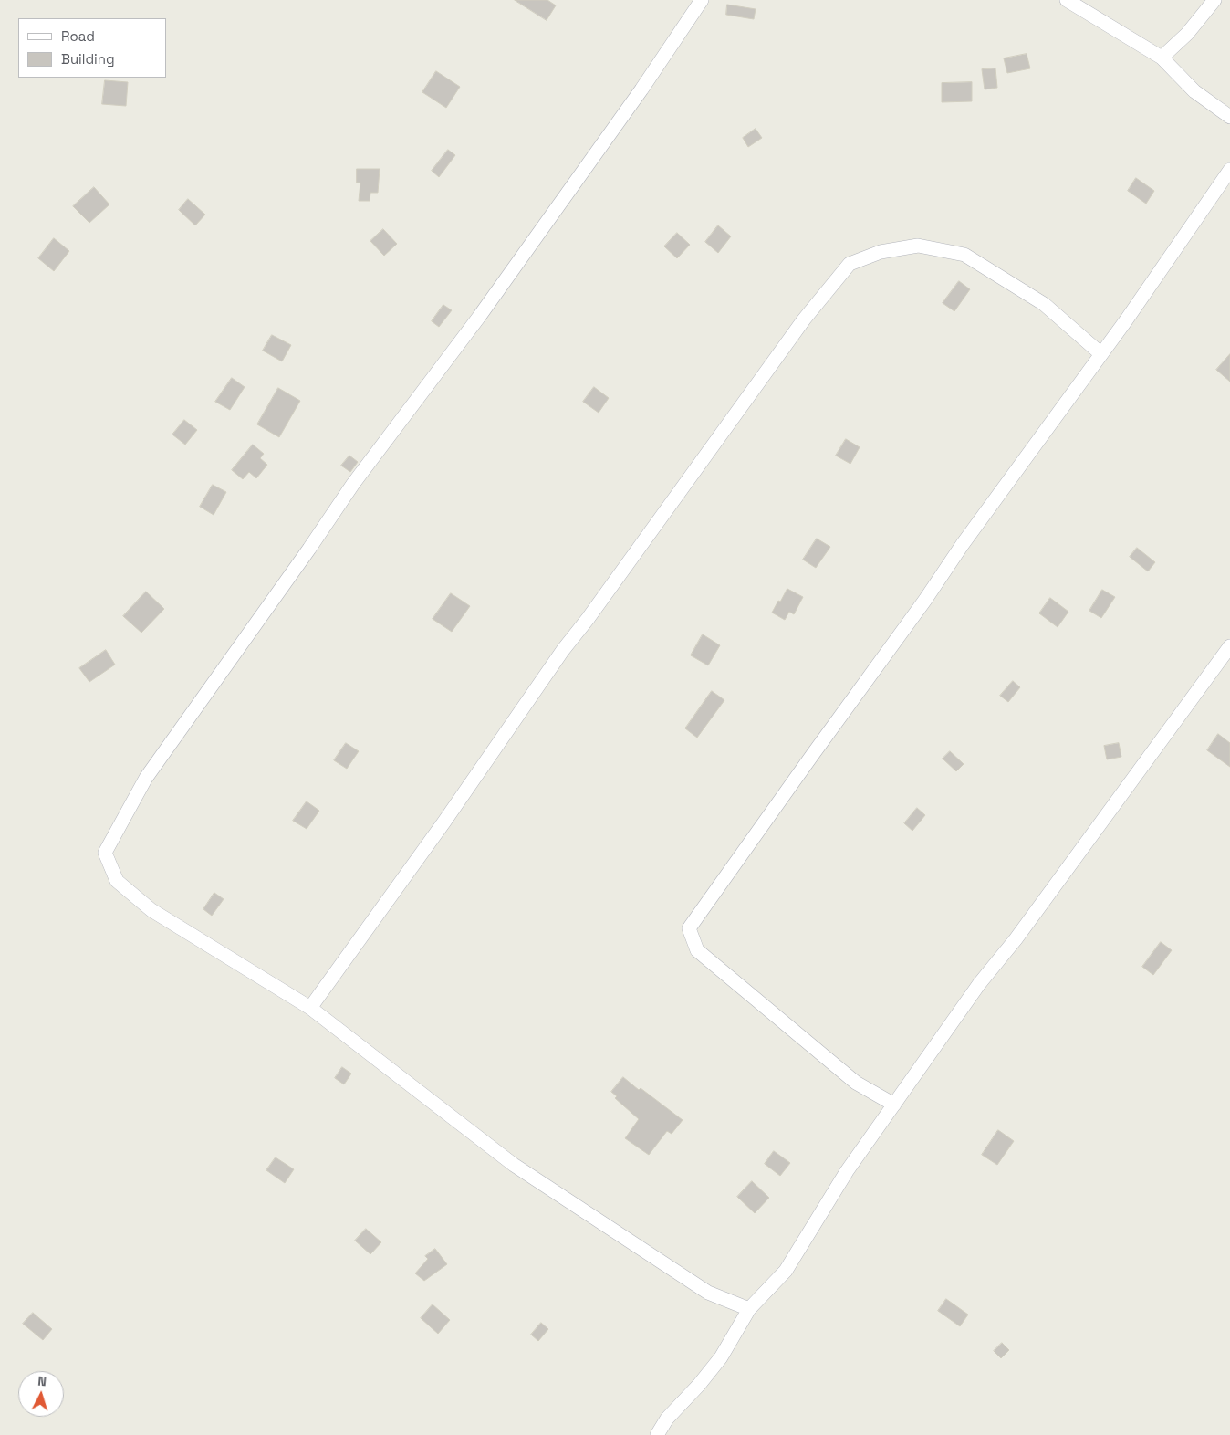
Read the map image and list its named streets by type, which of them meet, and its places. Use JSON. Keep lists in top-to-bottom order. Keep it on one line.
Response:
{"legend":["Road","Building"],"north":"top"}
